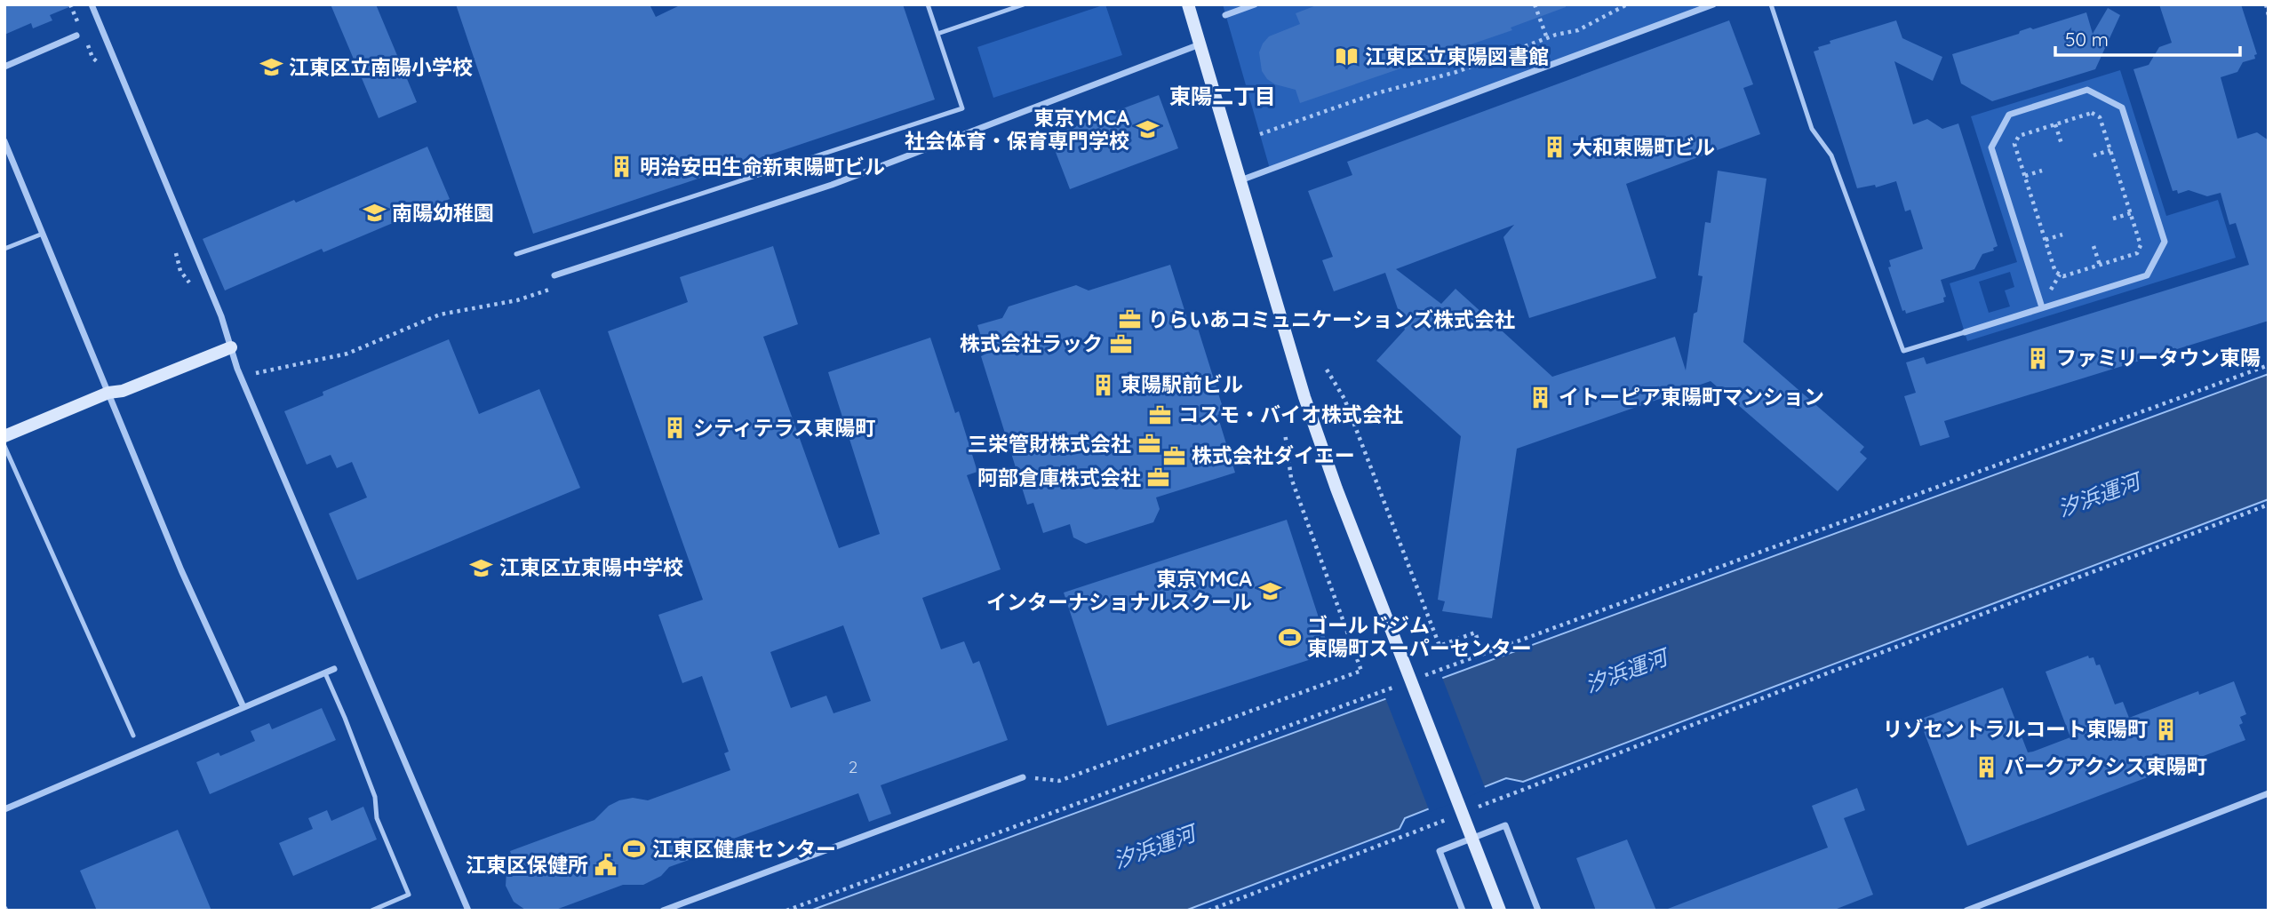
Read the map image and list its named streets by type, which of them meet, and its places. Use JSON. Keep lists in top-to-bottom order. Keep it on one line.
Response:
{"districts":["東陽二丁目"],"water":["汐浜運河"],"places":{"library":["江東区立東陽図書館"],"school or university":["江東区立南陽小学校","東京YMCA 社会体育・保育専門学校","南陽幼稚園","江東区立東陽中学校","東京YMCA インターナショナルスクール"],"building":["大和東陽町ビル","明治安田生命新東陽町ビル","ファミリータウン東陽","東陽駅前ビル","イトーピア東陽町マンション","シティテラス東陽町","リゾセントラルコート東陽町","パークアクシス東陽町"],"office":["りらいあコミュニケーションズ株式会社","株式会社ラック","コスモ・バイオ株式会社","三栄管財株式会社","株式会社ダイエー","阿部倉庫株式会社"],"sports":["ゴールドジム 東陽町スーパーセンター","江東区健康センター"],"public building":["江東区保健所"]},"house_numbers":["2"],"scale_bar":"50 m"}
